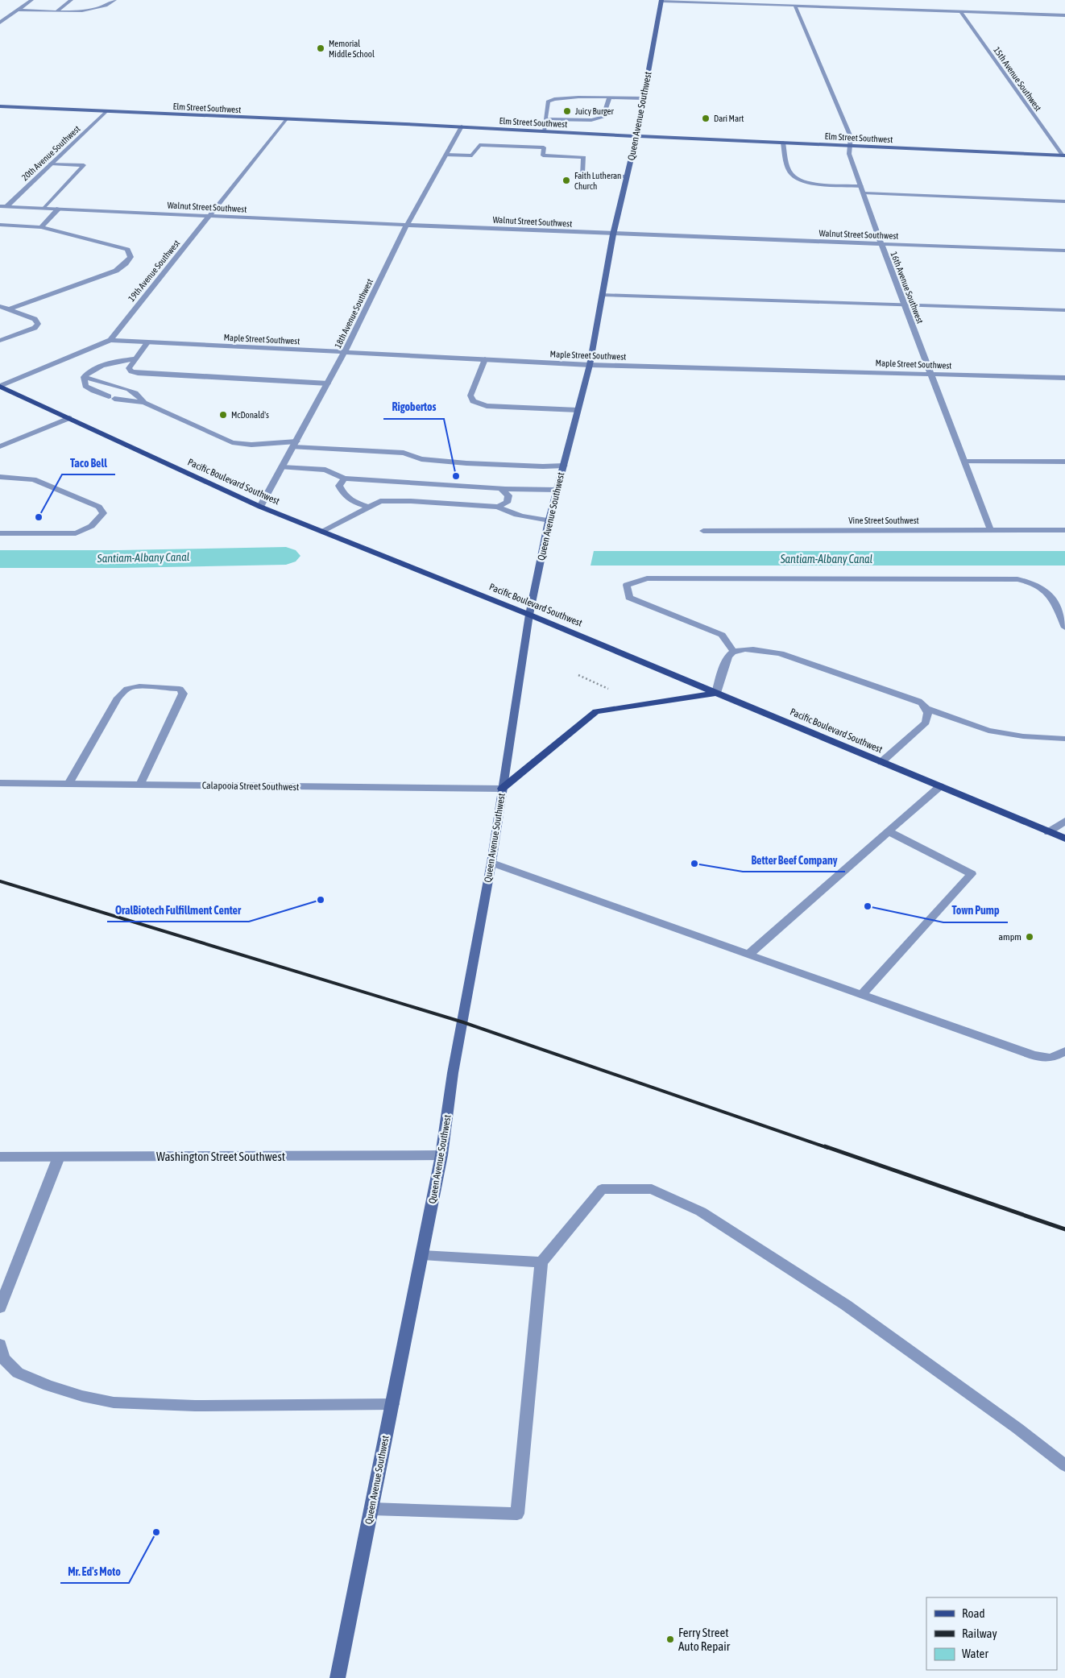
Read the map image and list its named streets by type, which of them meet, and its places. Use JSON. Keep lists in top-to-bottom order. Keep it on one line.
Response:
{"streets":{"main road":["Elm Street Southwest","Queen Avenue Southwest","Pacific Boulevard Southwest"],"street":["15th Avenue Southwest","20th Avenue Southwest","Walnut Street Southwest","19th Avenue Southwest","16th Avenue Southwest","18th Avenue Southwest","Maple Street Southwest","Vine Street Southwest","Calapooia Street Southwest","Washington Street Southwest"]},"crossings":[["15th Avenue Southwest","Elm Street Southwest"],["Elm Street Southwest","Queen Avenue Southwest"],["Elm Street Southwest","20th Avenue Southwest"],["Elm Street Southwest","19th Avenue Southwest"],["Elm Street Southwest","16th Avenue Southwest"],["Elm Street Southwest","18th Avenue Southwest"],["Queen Avenue Southwest","Walnut Street Southwest"],["Queen Avenue Southwest","Maple Street Southwest"],["Queen Avenue Southwest","Pacific Boulevard Southwest"],["Queen Avenue Southwest","Calapooia Street Southwest"],["Queen Avenue Southwest","Washington Street Southwest"],["20th Avenue Southwest","Walnut Street Southwest"],["Walnut Street Southwest","19th Avenue Southwest"],["Walnut Street Southwest","16th Avenue Southwest"],["Walnut Street Southwest","18th Avenue Southwest"],["19th Avenue Southwest","Maple Street Southwest"],["19th Avenue Southwest","Pacific Boulevard Southwest"],["16th Avenue Southwest","Maple Street Southwest"],["16th Avenue Southwest","Vine Street Southwest"],["18th Avenue Southwest","Maple Street Southwest"],["18th Avenue Southwest","Pacific Boulevard Southwest"]],"water":["Santiam-Albany Canal"],"places":["Memorial Middle School","Juicy Burger","Dari Mart","Faith Lutheran Church","McDonald's","Rigobertos","Taco Bell","Better Beef Company","OralBiotech Fulfillment Center","Town Pump","ampm","Mr. Ed's Moto","Ferry Street Auto Repair"],"legend":["Road","Railway","Water"]}
